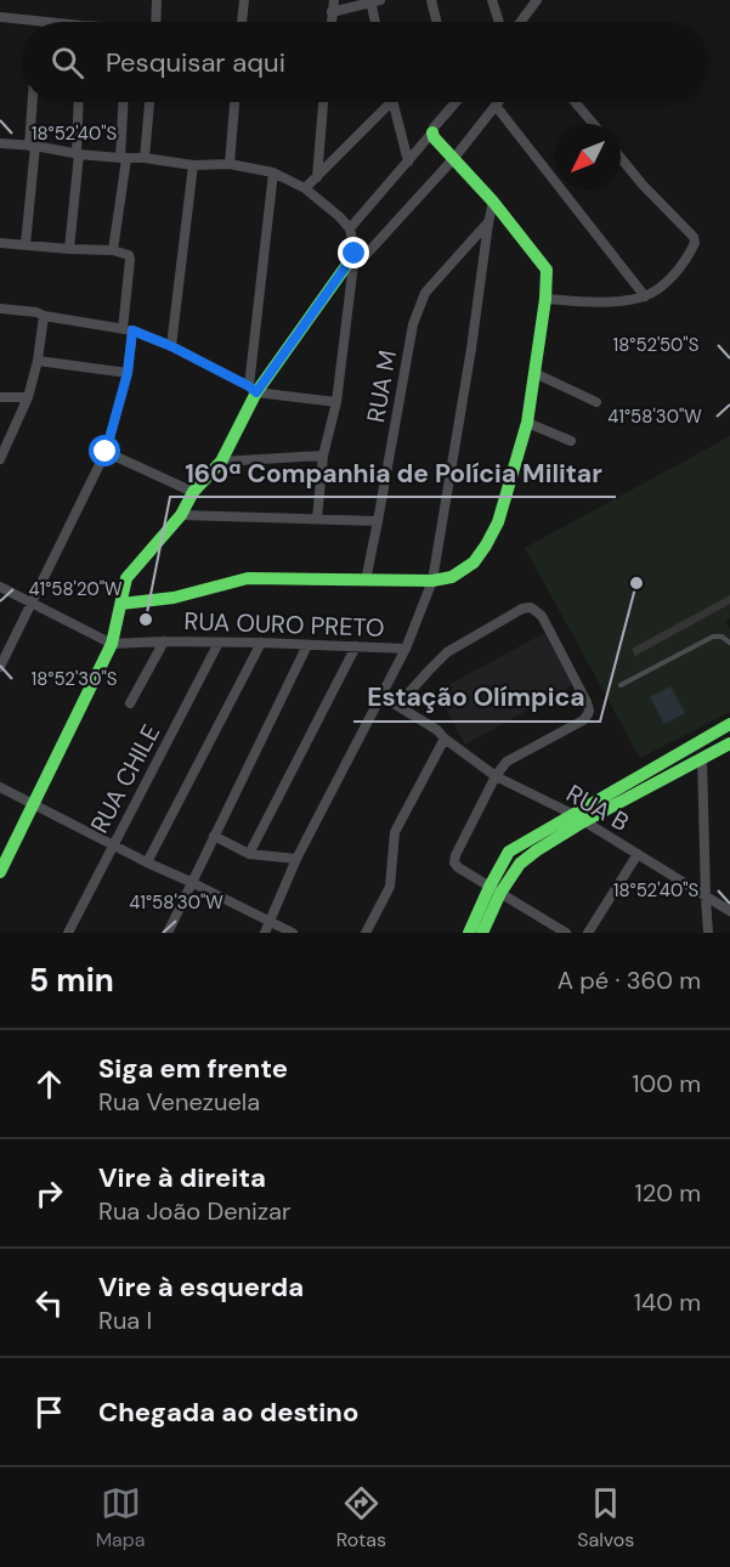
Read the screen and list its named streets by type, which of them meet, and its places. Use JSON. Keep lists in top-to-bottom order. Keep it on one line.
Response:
{"streets":{"street":["RUA M","RUA OURO PRETO","RUA CHILE","RUA B"]},"crossings":[["RUA OURO PRETO","RUA CHILE"]],"places":["Estação Olímpica","160ª Companhia de Polícia Militar"],"north":"bottom left","page":{"search":"Pesquisar aqui","heading":["5 min","A pé · 360 m"],"list":[["Siga em frente","Rua Venezuela","100 m"],["Vire à direita","Rua João Denizar","120 m"],["Vire à esquerda","Rua I","140 m"],"Chegada ao destino"],"nav":["Mapa","Rotas","Salvos"]},"coordinates":["18°52'40\"S","18°52'50\"S","41°58'30\"W","41°58'20\"W","18°52'30\"S"]}
